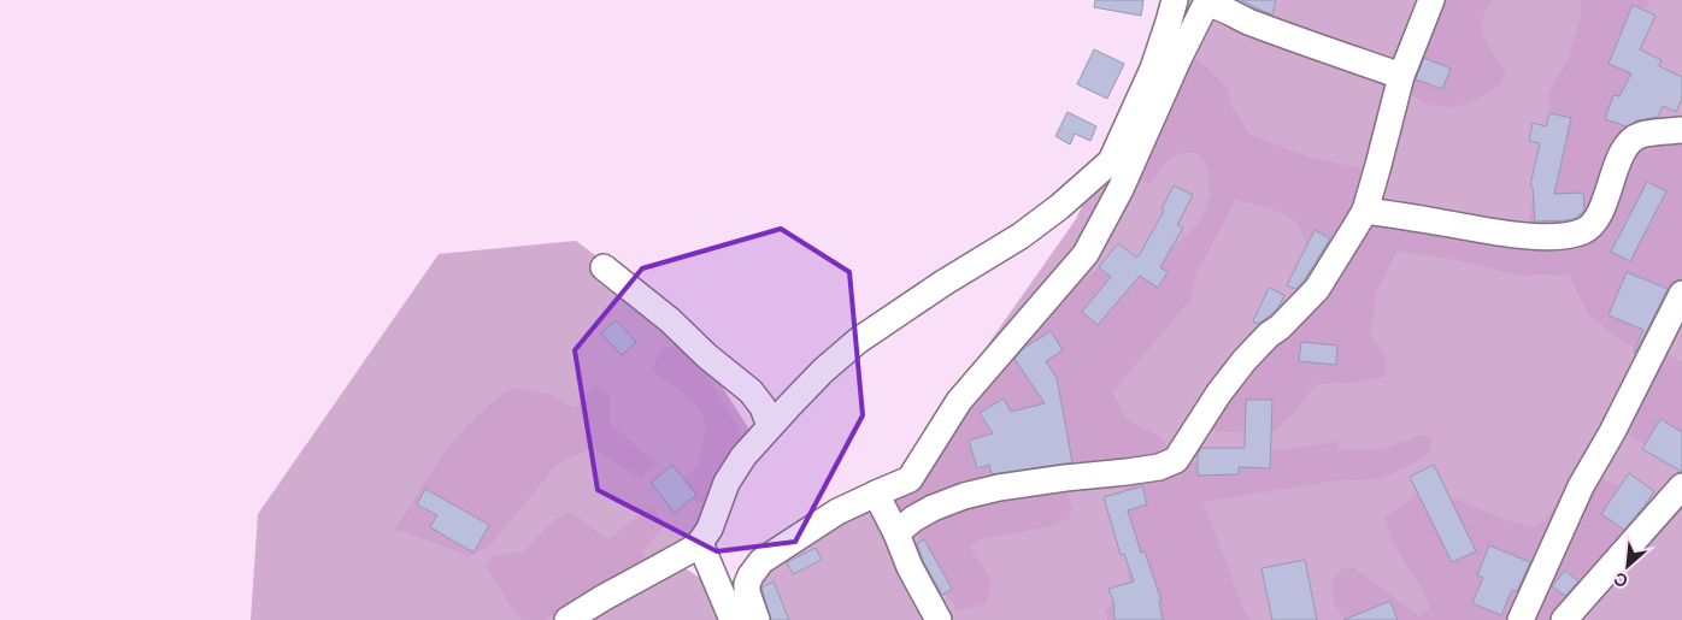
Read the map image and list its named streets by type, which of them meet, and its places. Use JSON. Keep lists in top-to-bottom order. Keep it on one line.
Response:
{"north":"bottom left"}
